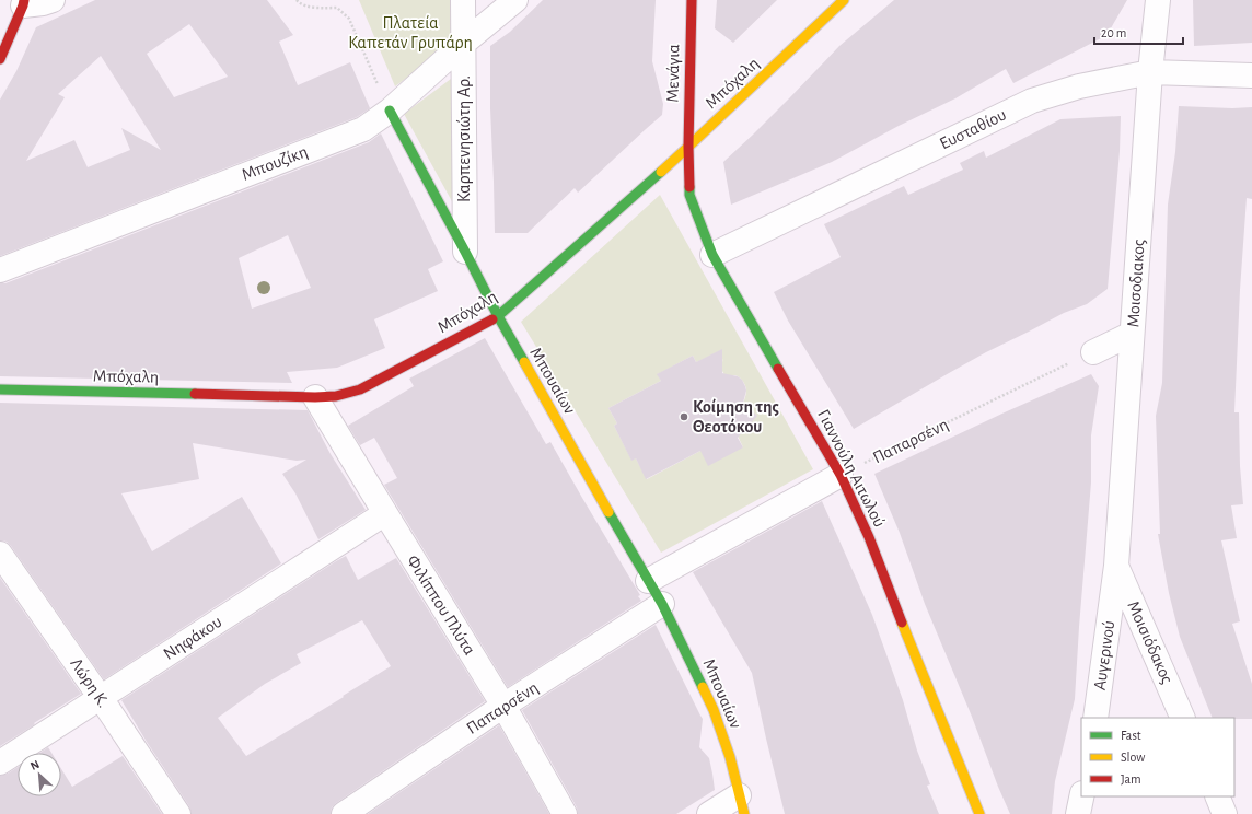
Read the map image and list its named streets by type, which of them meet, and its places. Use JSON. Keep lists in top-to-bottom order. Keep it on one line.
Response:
{"streets":{"street":["Μενάγια","Μπόχαλη","Ευσταθίου","Καρπενησιώτη Αρ.","Μπουζίκη","Μοισοδιακος","Μπουαίων","Παπαρσένη","Γιαννούλη Αιτωλού","Φιλίππου Πλύτα","Νηφάκου","Μοισιόδακος","Αυγερινού","Λώρη Κ."]},"crossings":[["Μενάγια","Μπόχαλη"],["Μενάγια","Γιαννούλη Αιτωλού"],["Μπόχαλη","Μπουαίων"],["Μπόχαλη","Γιαννούλη Αιτωλού"],["Μπόχαλη","Φιλίππου Πλύτα"],["Ευσταθίου","Μοισοδιακος"],["Ευσταθίου","Γιαννούλη Αιτωλού"],["Καρπενησιώτη Αρ.","Μπουζίκη"],["Καρπενησιώτη Αρ.","Μπουαίων"],["Μπουζίκη","Μπουαίων"],["Μοισοδιακος","Μοισιόδακος"],["Μοισοδιακος","Αυγερινού"],["Μπουαίων","Παπαρσένη"],["Παπαρσένη","Γιαννούλη Αιτωλού"],["Παπαρσένη","Φιλίππου Πλύτα"],["Φιλίππου Πλύτα","Νηφάκου"],["Νηφάκου","Λώρη Κ."],["Μοισιόδακος","Αυγερινού"]],"parks":["Πλατεία Καπετάν Γρυπάρη"],"places":["Κοίμηση της Θεοτόκου"],"legend":["Fast","Slow","Jam"],"scale_bar":"20 m","north":"top left"}
